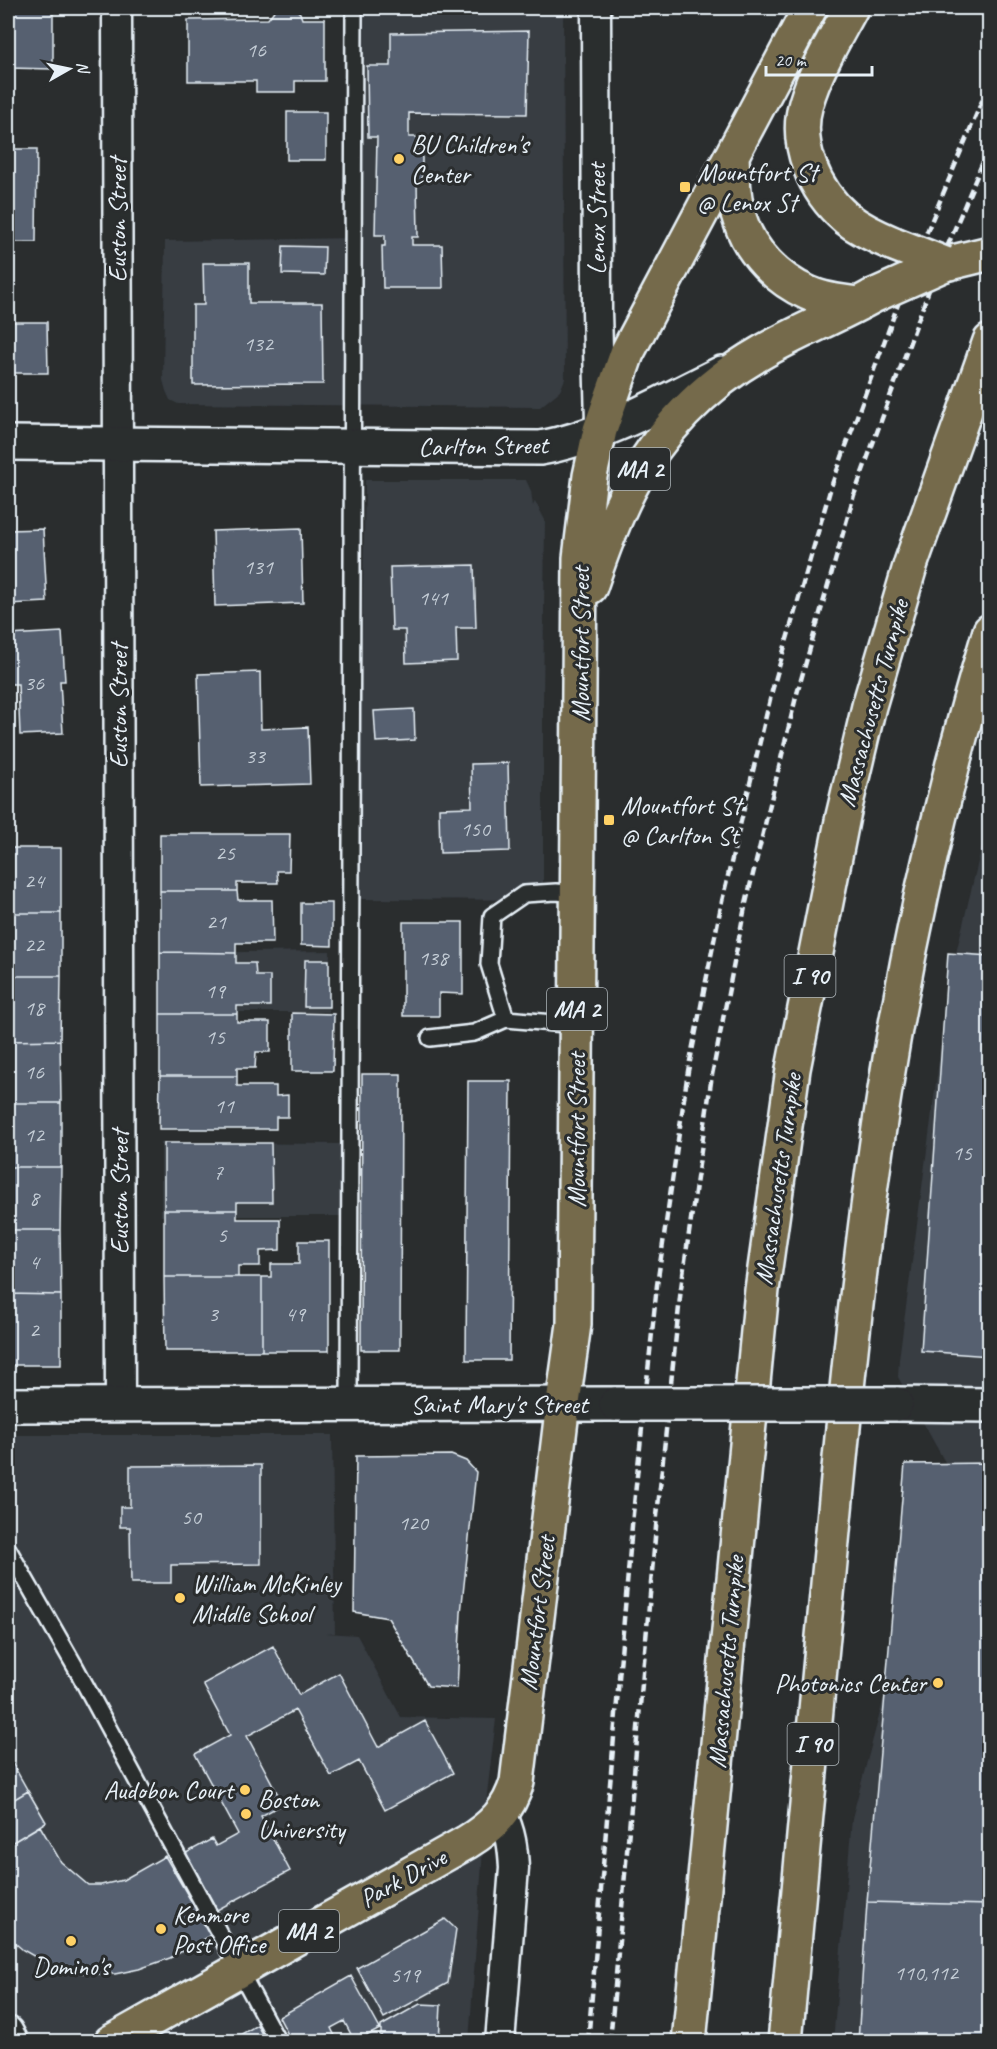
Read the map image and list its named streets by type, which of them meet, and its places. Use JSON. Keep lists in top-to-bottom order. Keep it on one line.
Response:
{"streets":{"highway":["Carlton Street","MA 2","Mountfort Street","Massachusetts Turnpike","I 90","Park Drive"],"street":["Lenox Street","Euston Street","Saint Mary's Street"]},"crossings":[["Lenox Street","Carlton Street"],["Lenox Street","Mountfort Street"],["Euston Street","Carlton Street"],["Euston Street","Saint Mary's Street"],["Carlton Street","MA 2"],["Carlton Street","Mountfort Street"],["MA 2","Mountfort Street"],["Mountfort Street","Saint Mary's Street"],["Mountfort Street","Park Drive"]],"places":{"other":["BU Children's Center","William McKinley Middle School","Photonics Center","Audobon Court","Boston University","Kenmore Post Office","Domino's"],"transit":["Mountfort St @ Lenox St","Mountfort St @ Carlton St"]},"house_numbers":["16","132","131","141","36","33","150","25","24","21","22","138","19","18","15","16","11","12","15","7","8","5","4","3","49","2","50","120","110,112","519"],"scale_bar":"20 m","north":"right"}
